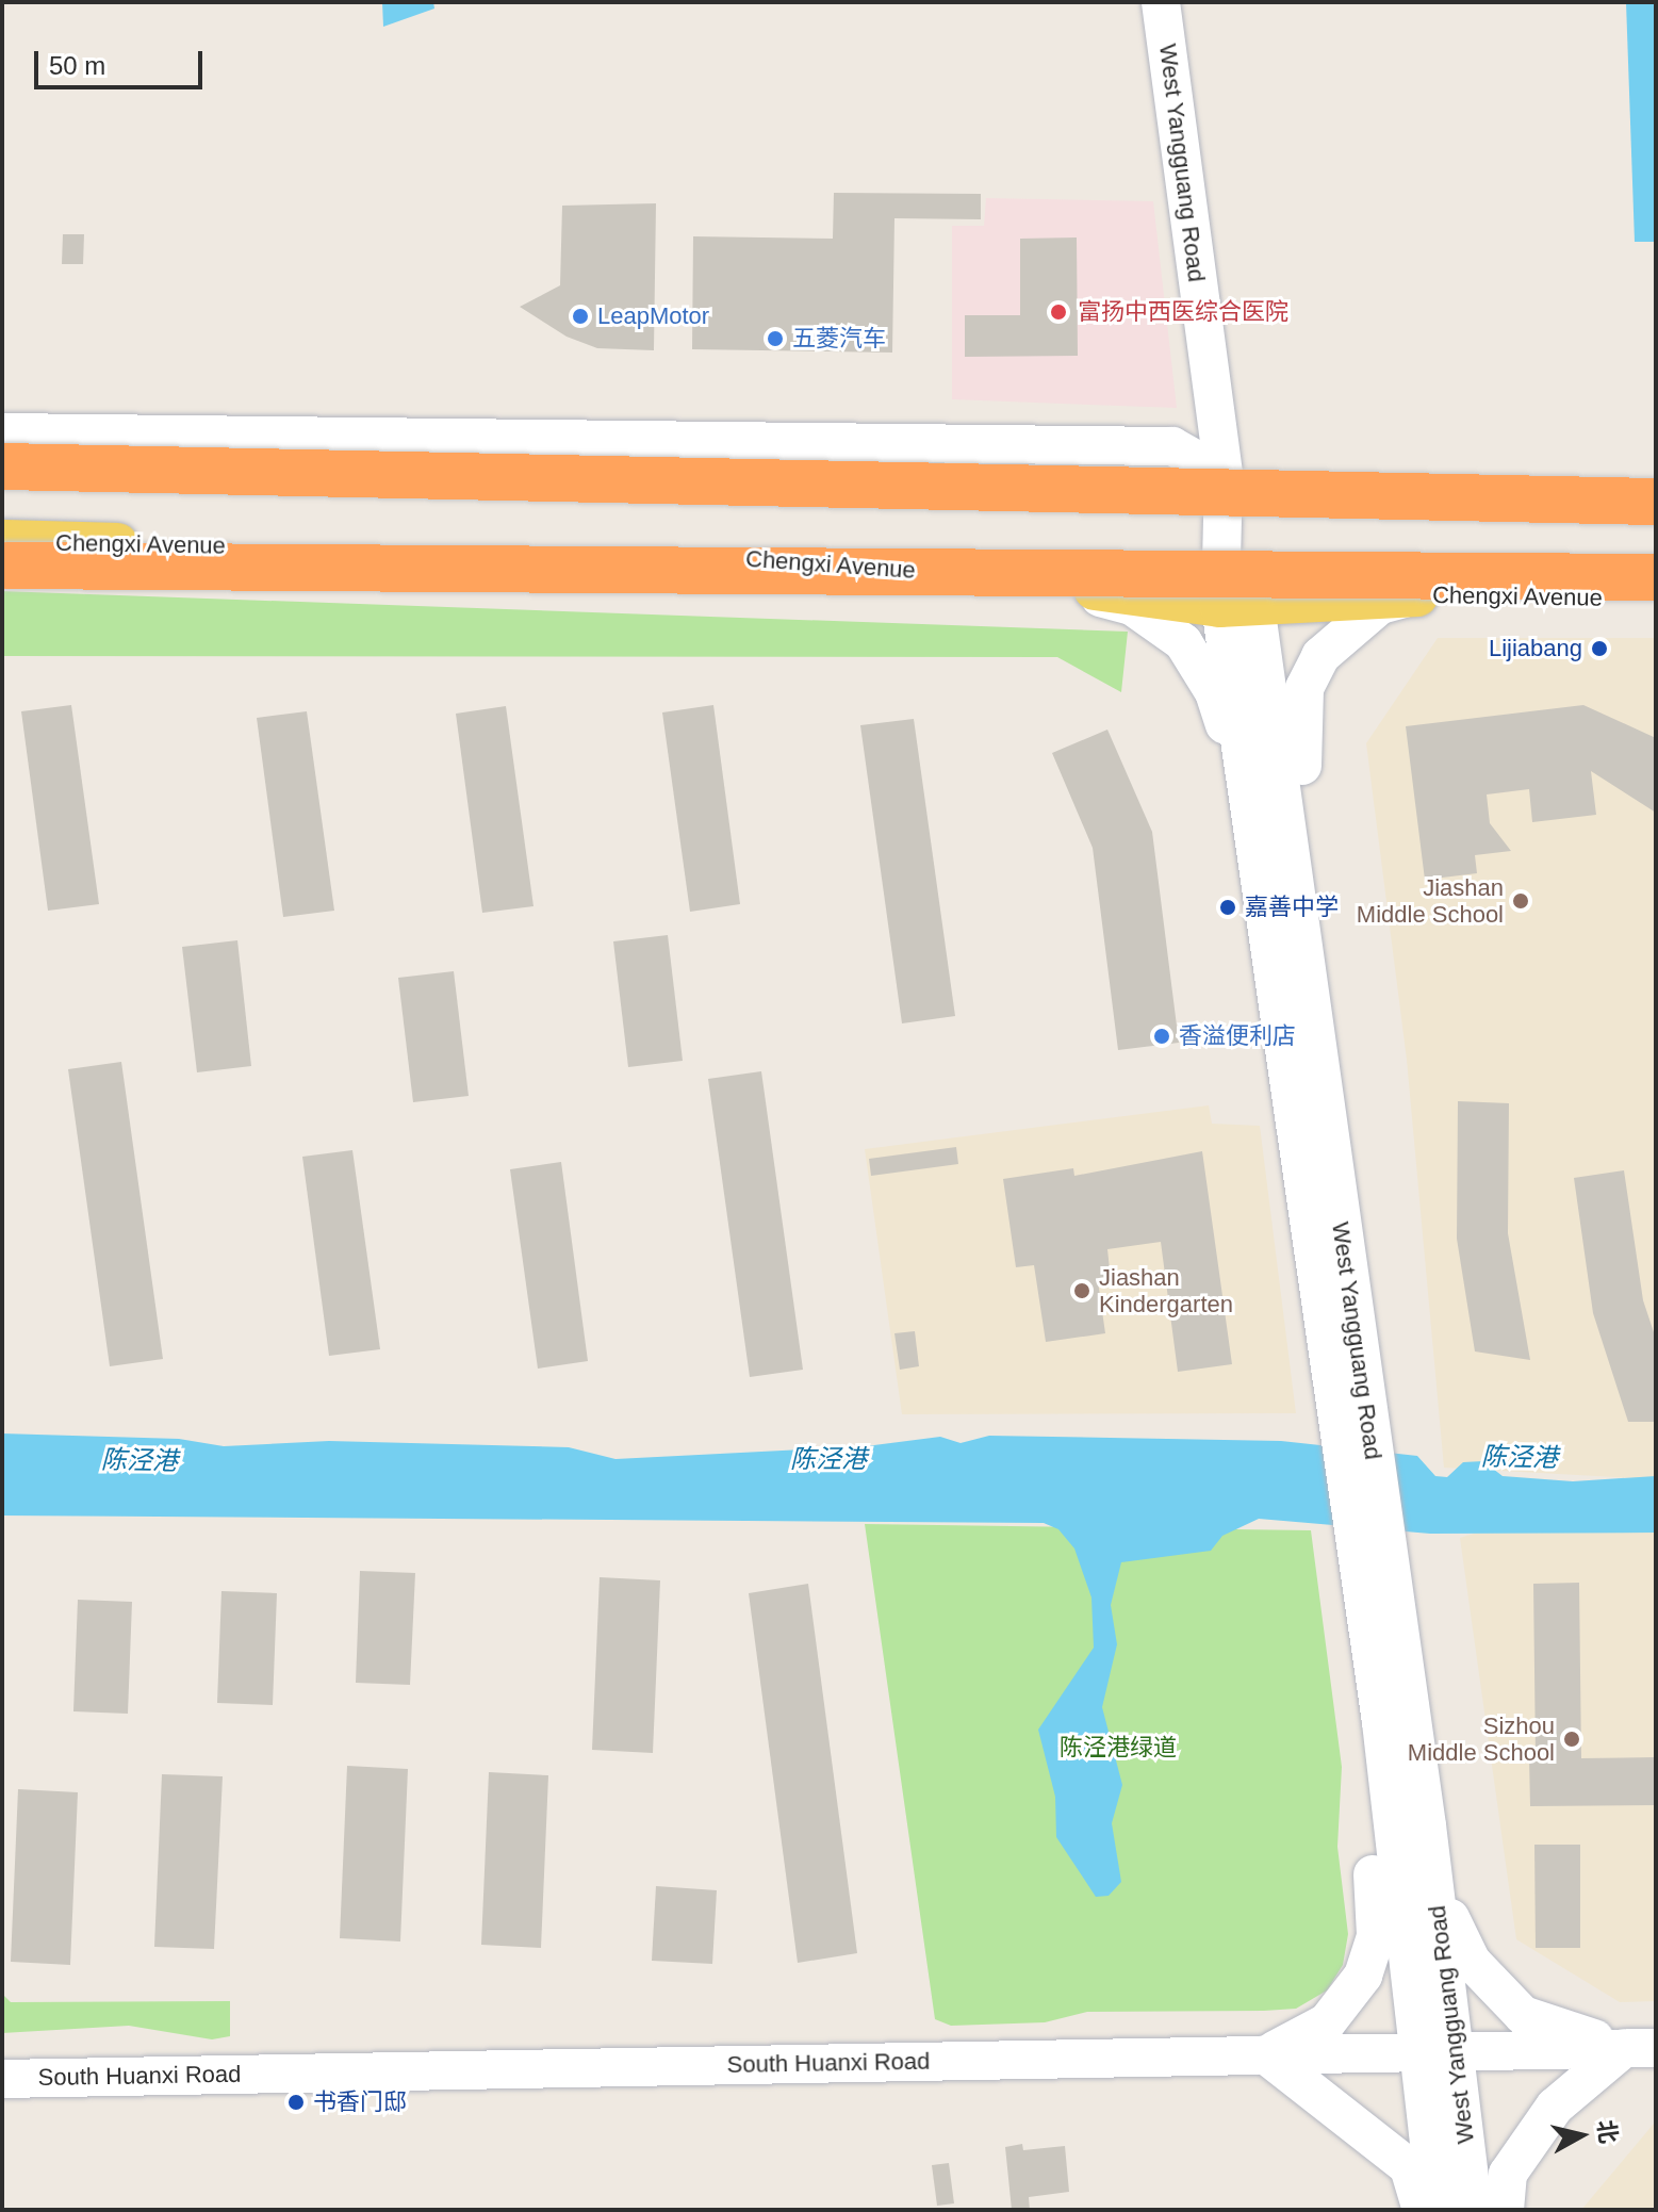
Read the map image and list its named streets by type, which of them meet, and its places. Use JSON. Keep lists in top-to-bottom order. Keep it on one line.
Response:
{"streets":{"main road":["West Yangguang Road","Chengxi Avenue","South Huanxi Road"]},"crossings":[["West Yangguang Road","Chengxi Avenue"],["West Yangguang Road","South Huanxi Road"]],"water":["陈泾港"],"parks":["陈泾港绿道"],"places":["富扬中西医综合医院","LeapMotor","五菱汽车","Lijiabang","Jiashan Middle School","嘉善中学","香溢便利店","Jiashan Kindergarten","Sizhou Middle School","书香门邸"],"scale_bar":"50 m","north":"right"}
